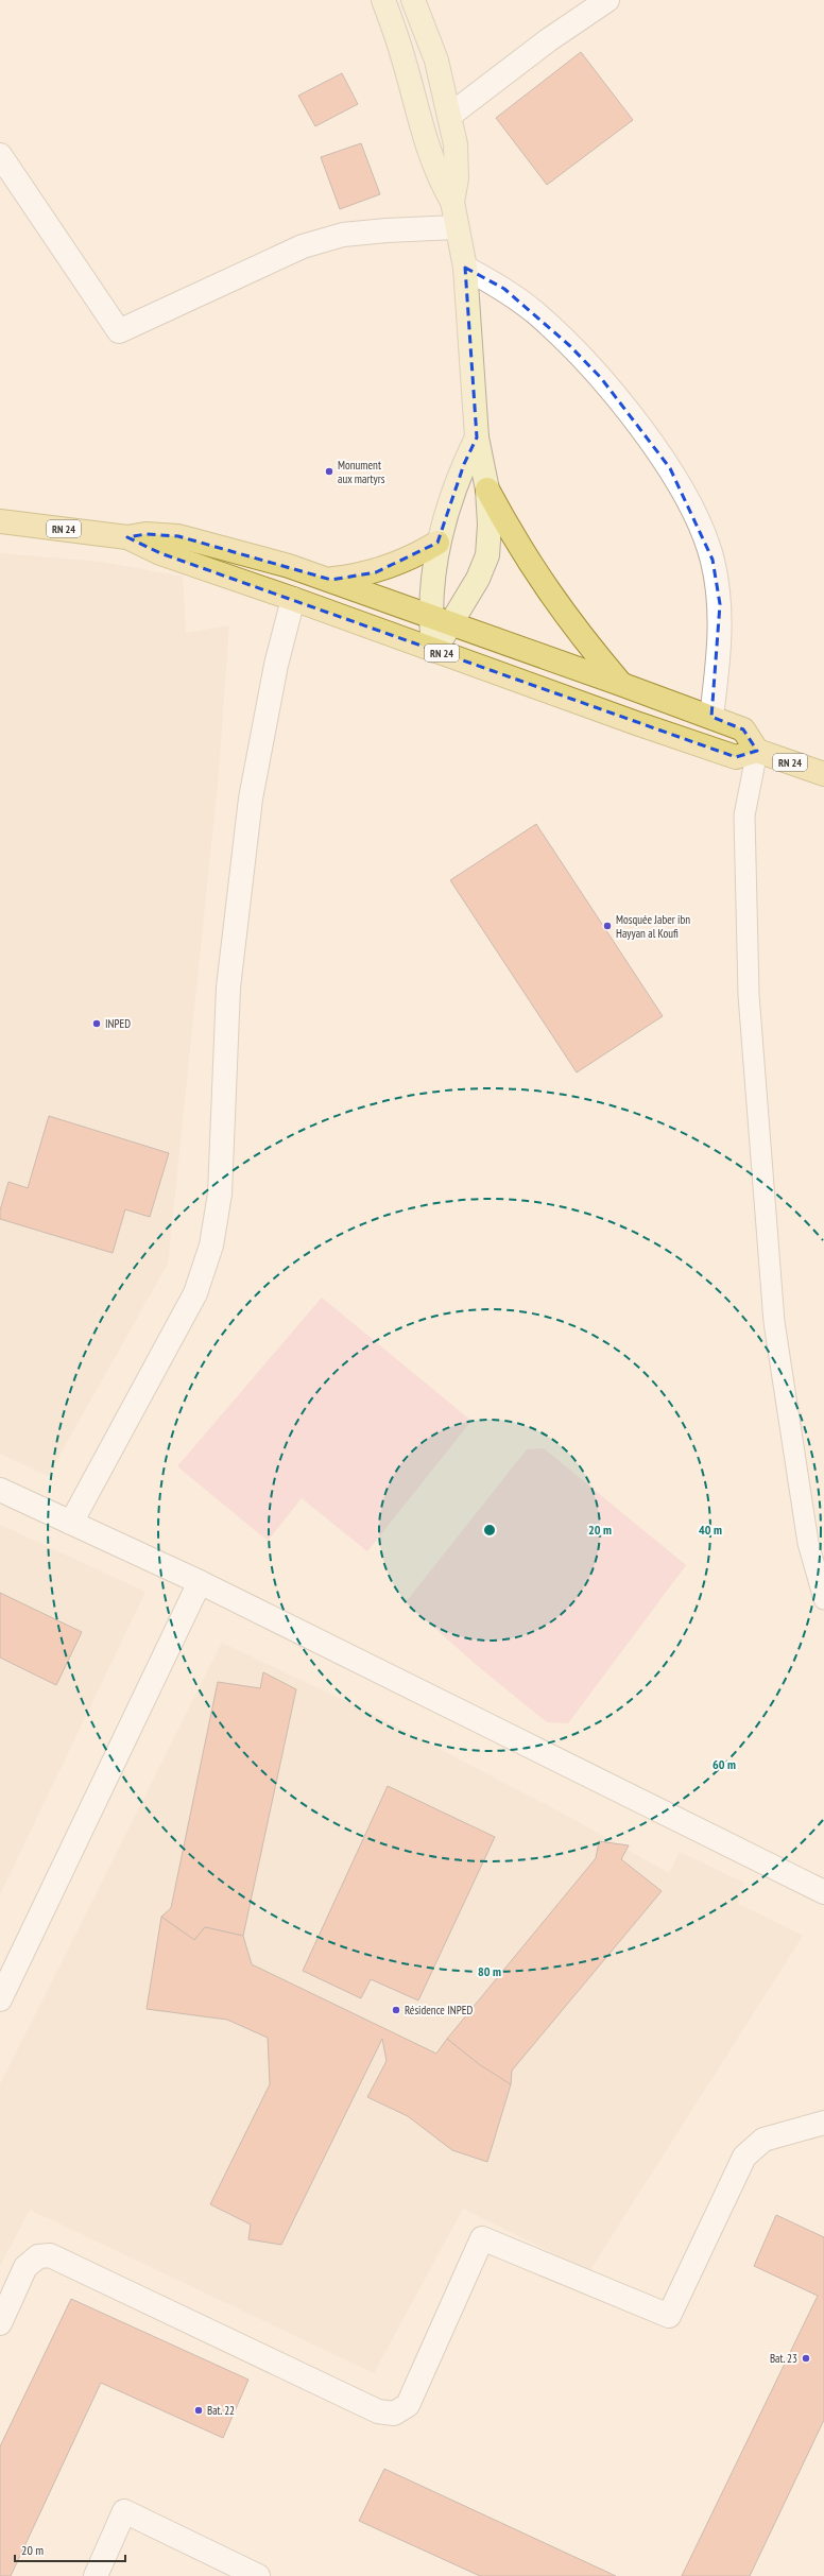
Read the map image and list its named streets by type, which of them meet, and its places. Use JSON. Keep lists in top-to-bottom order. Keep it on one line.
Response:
{"streets":{"main road":["RN 24"]},"places":["Monument aux martyrs","Mosquée Jaber ibn Hayyan al Koufi","INPED","Résidence INPED","Bat. 23","Bat. 22"],"scale_bar":"20 m","rings":["20 m","40 m","60 m","80 m"]}
